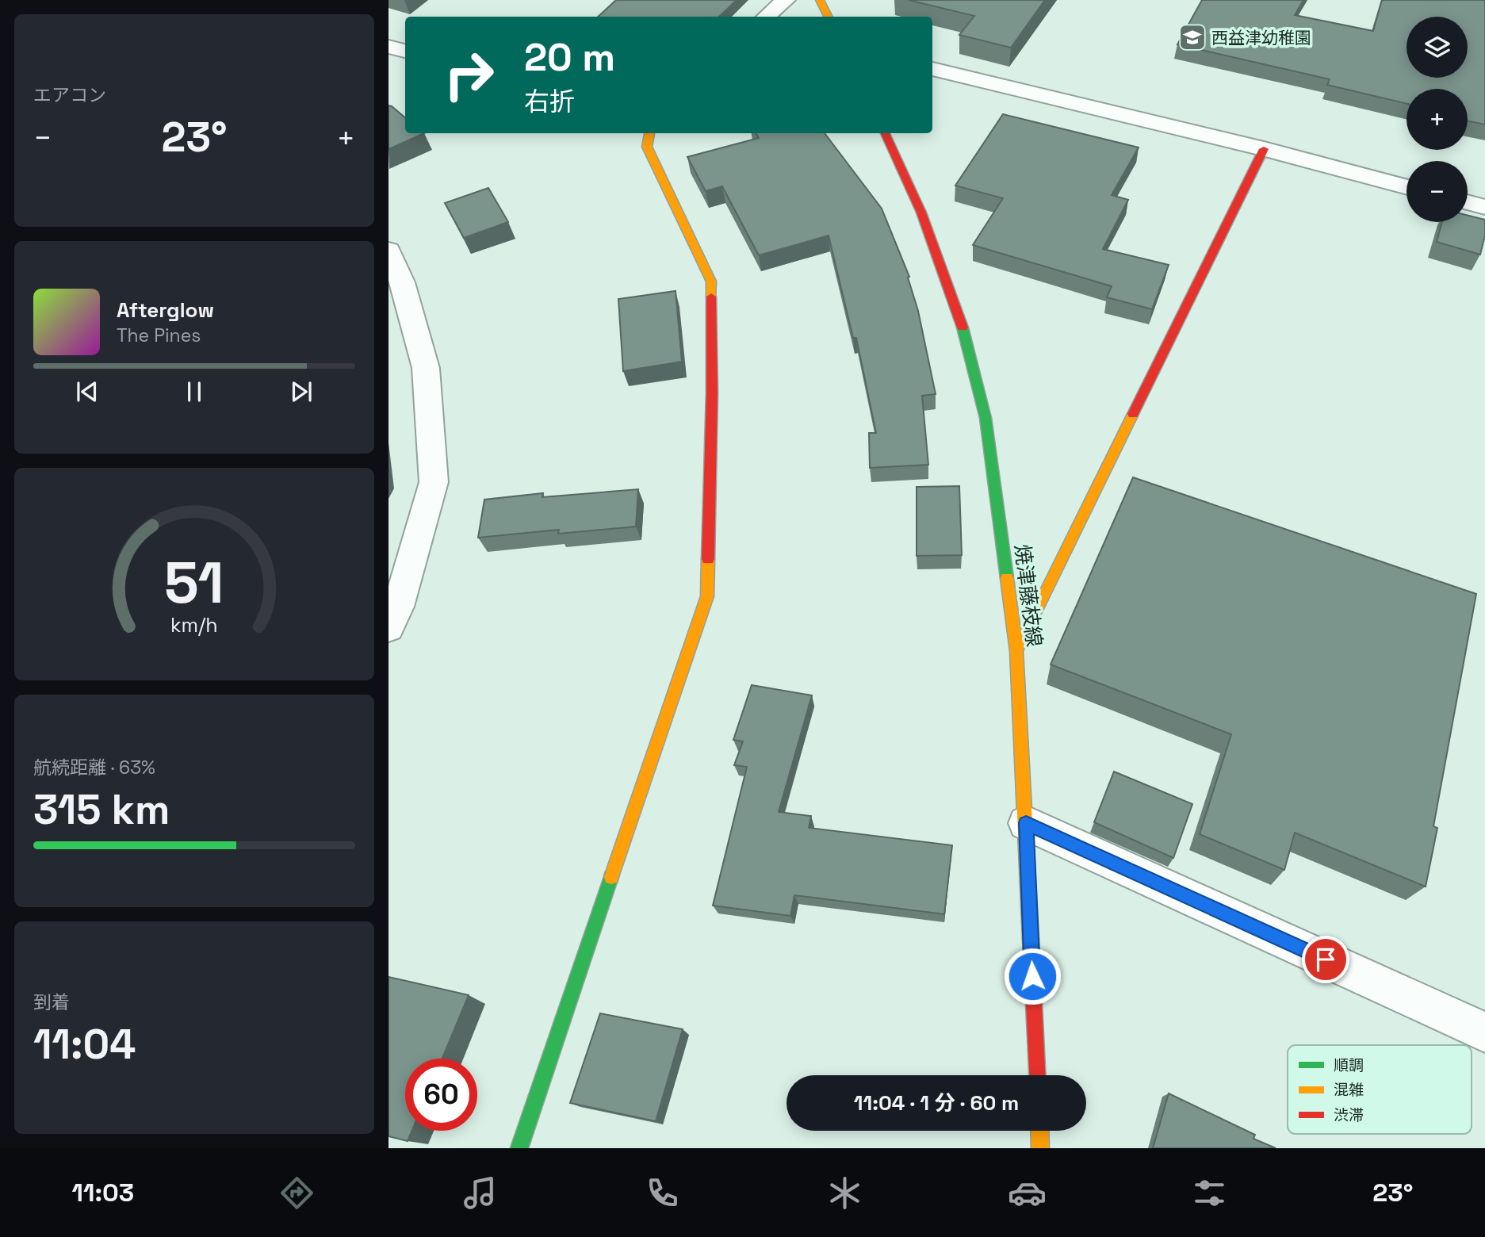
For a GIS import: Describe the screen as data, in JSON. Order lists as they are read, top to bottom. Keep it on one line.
{"streets":{"street":["焼津藤枝線"]},"places":{"school or university":["西益津幼稚園"]},"legend":["順調","混雑","渋滞"],"page":{"tile":["エアコン",["航続距離 · 63%","315 km"],["到着","11:04"]],"map_buttons":["+","−"],"turn":["20 m","右折"],"heat":["−","23°","+"],"song":["Afterglow","The Pines"],"limit":"60","trip":"11:04 · 1 分 · 60 m","tabs":["11:03","23°"],"gauge":["51","km/h"]}}
